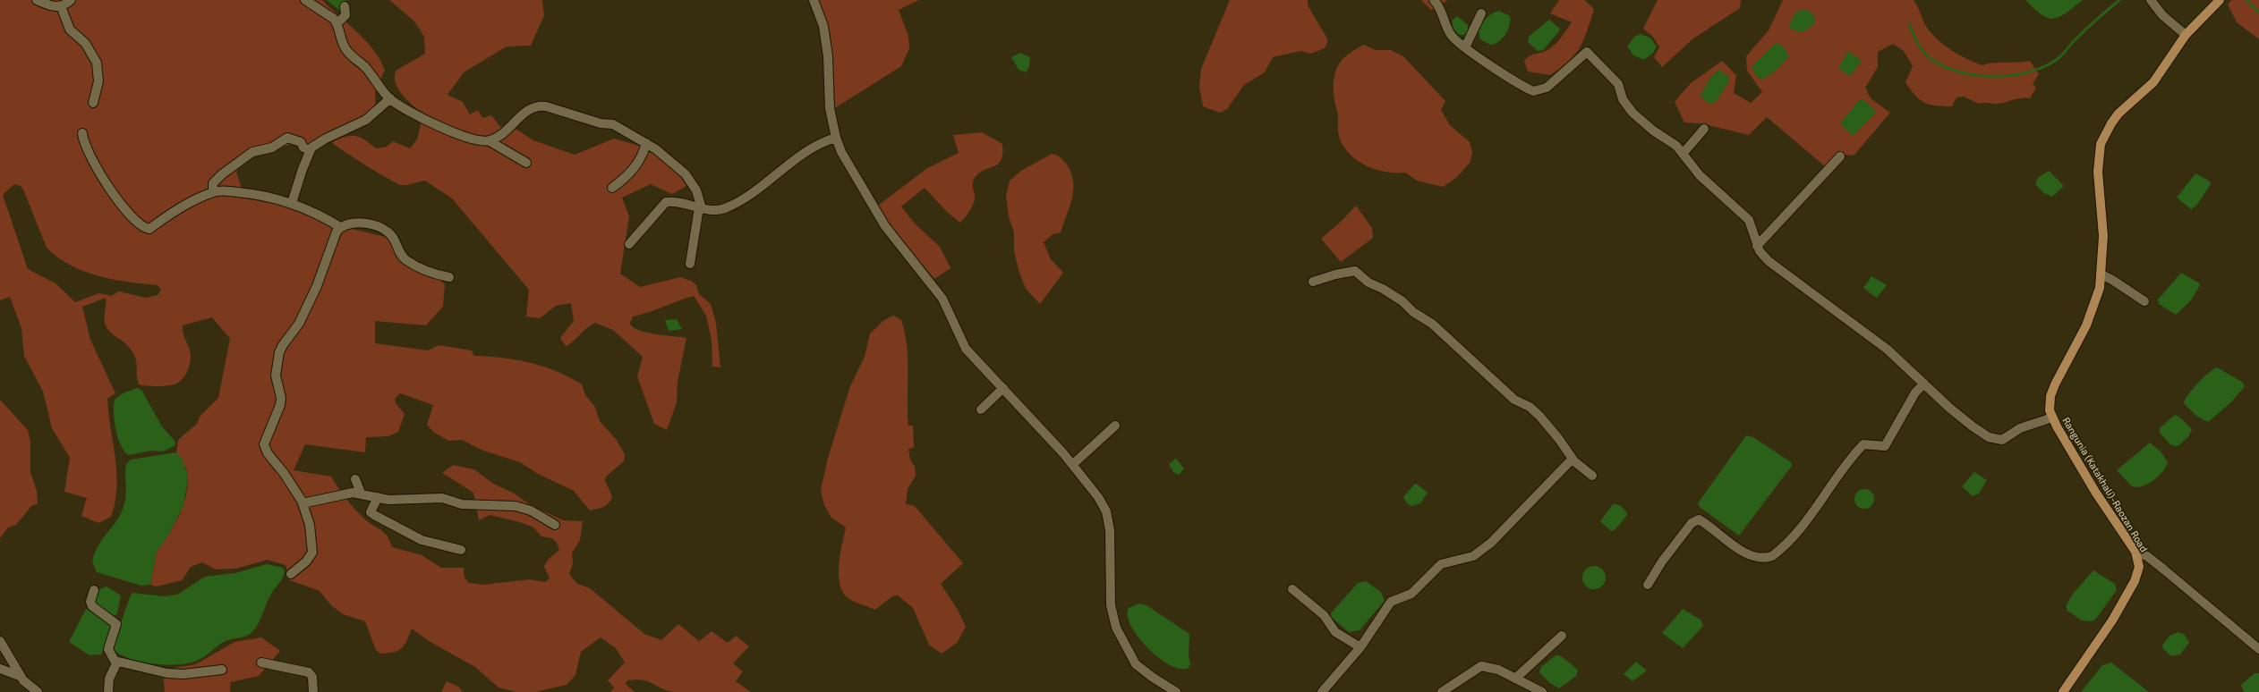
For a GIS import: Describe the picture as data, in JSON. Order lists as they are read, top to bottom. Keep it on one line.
{"streets":{"main road":["Rangunia (Katakhali)-Raozan Road"]}}
